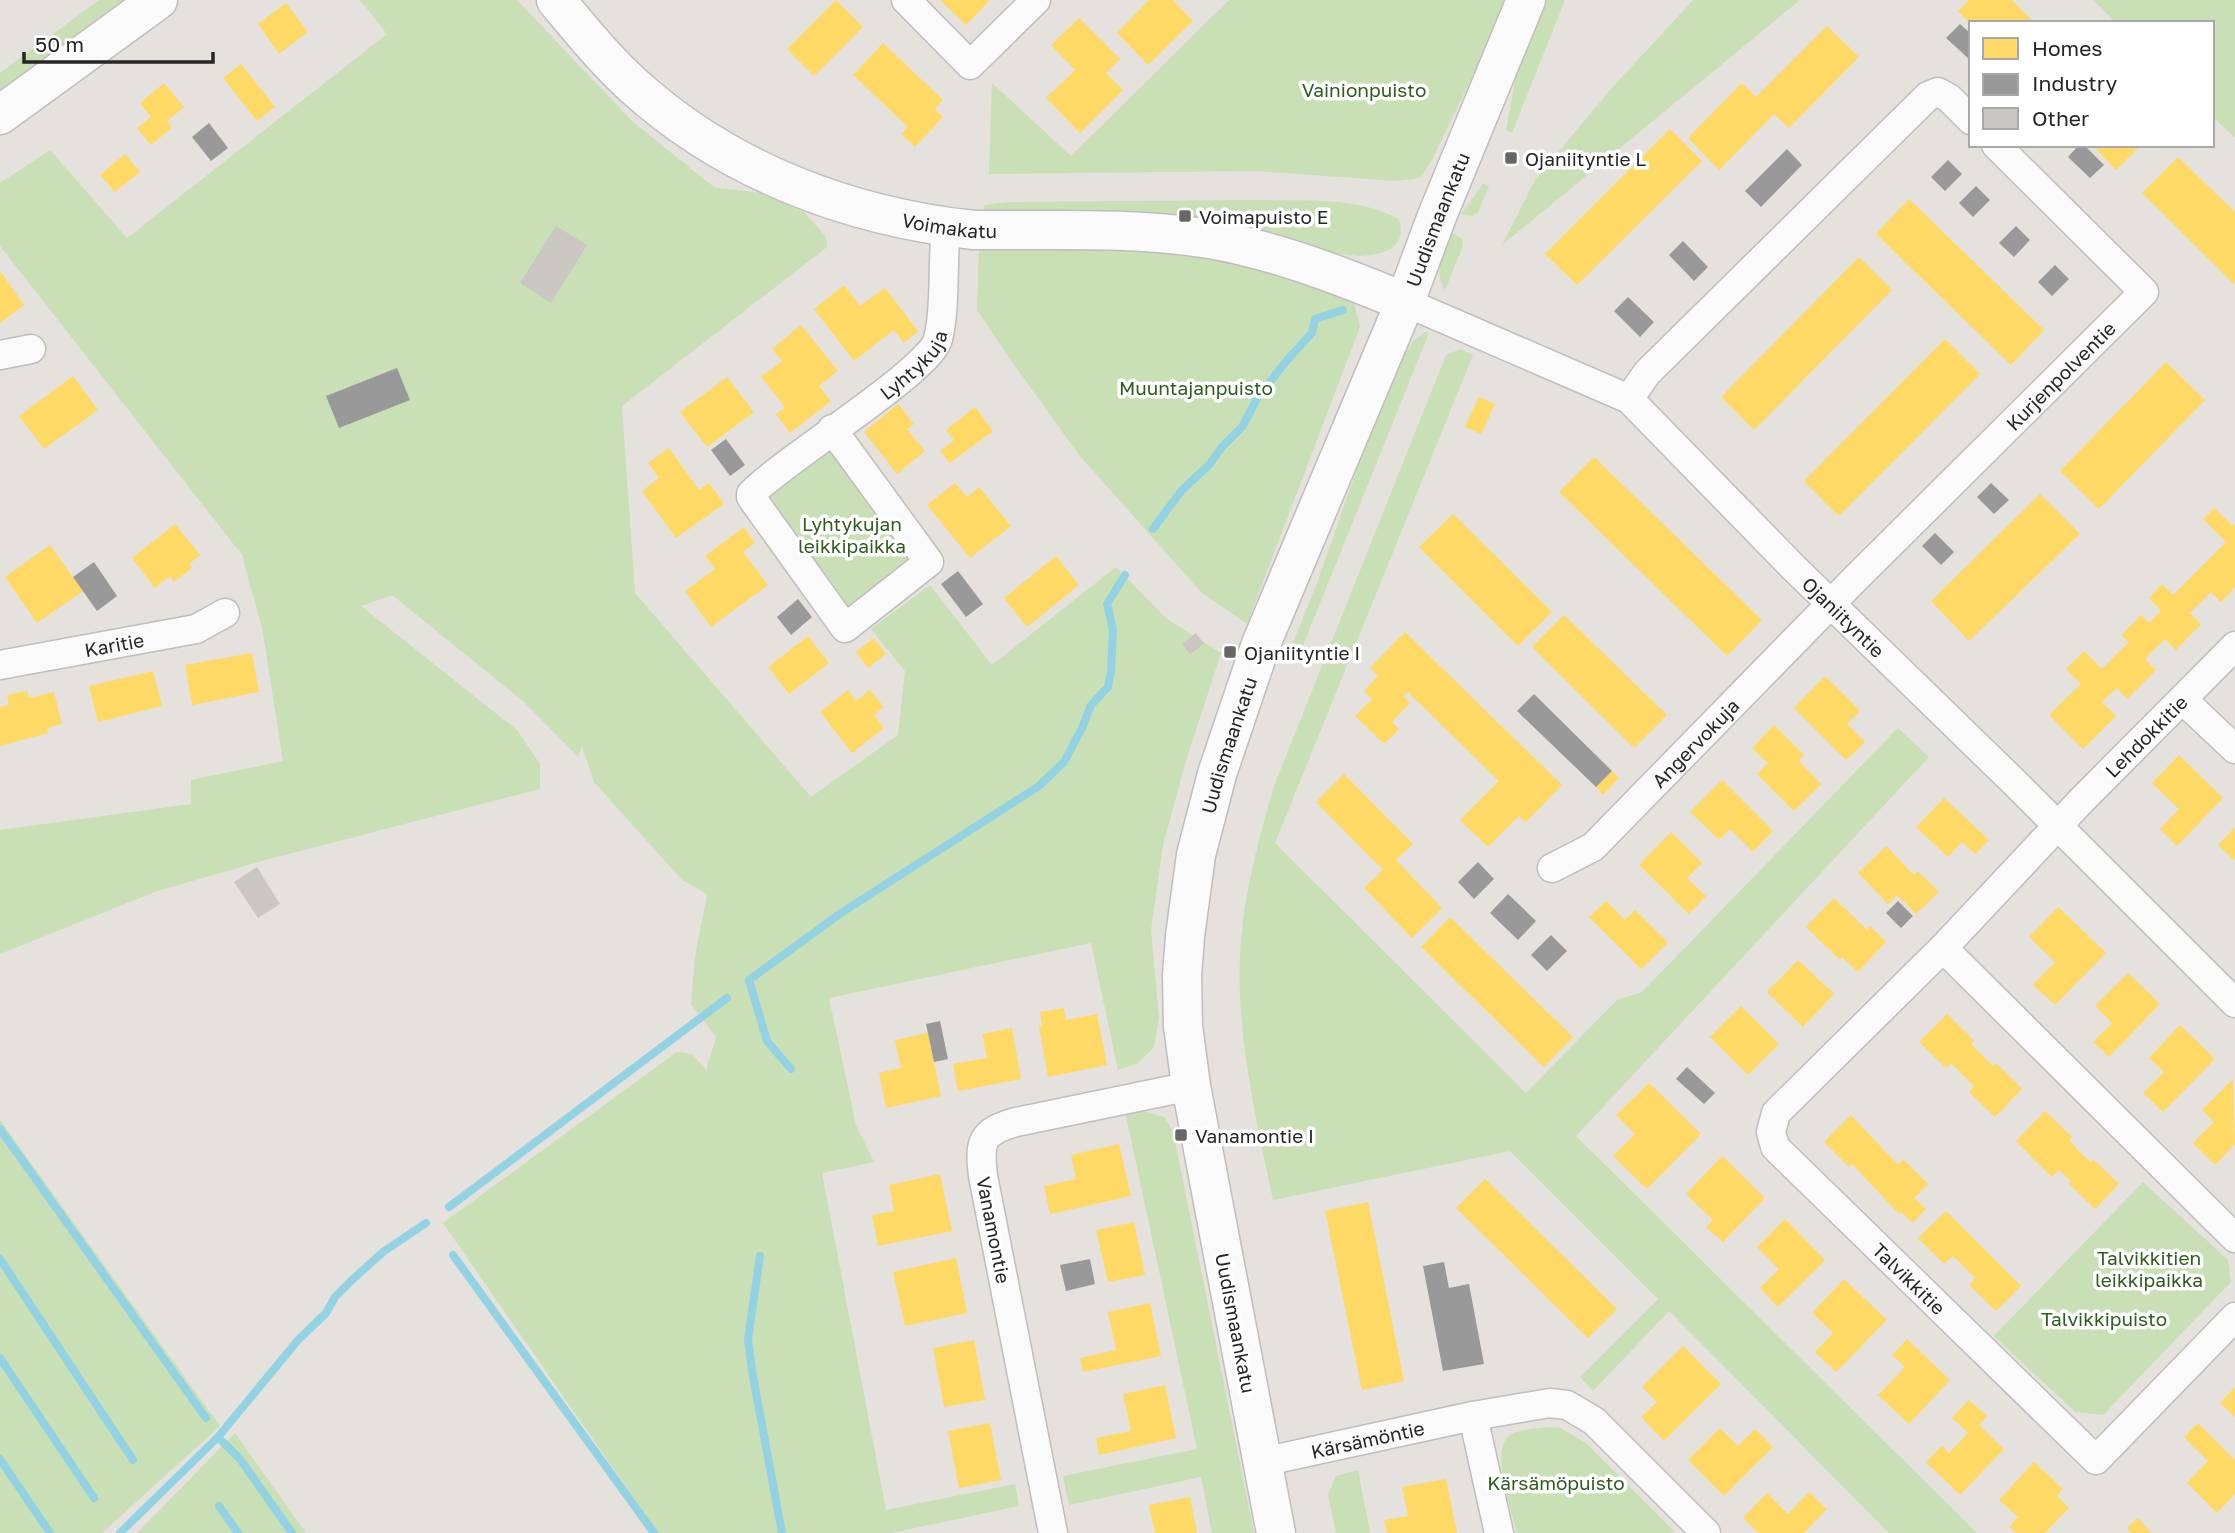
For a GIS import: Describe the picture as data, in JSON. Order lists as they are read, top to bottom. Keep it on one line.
{"streets":{"street":["Uudismaankatu","Voimakatu","Lyhtykuja","Kurjenpolventie","Ojaniityntie","Karitie","Lehdokkitie","Angervokuja","Vanamontie","Talvikkitie","Kärsämöntie"]},"crossings":[["Uudismaankatu","Voimakatu"],["Uudismaankatu","Ojaniityntie"],["Uudismaankatu","Vanamontie"],["Uudismaankatu","Kärsämöntie"],["Voimakatu","Lyhtykuja"],["Voimakatu","Ojaniityntie"],["Kurjenpolventie","Ojaniityntie"],["Kurjenpolventie","Angervokuja"],["Ojaniityntie","Lehdokkitie"],["Ojaniityntie","Angervokuja"],["Ojaniityntie","Talvikkitie"],["Lehdokkitie","Talvikkitie"]],"parks":["Vainionpuisto","Muuntajanpuisto","Lyhtykujan leikkipaikka","Talvikkitien leikkipaikka","Talvikkipuisto","Kärsämöpuisto"],"places":{"transit":["Ojaniityntie L","Voimapuisto E","Ojaniityntie I","Vanamontie I"]},"legend":["Homes","Industry","Other"],"scale_bar":"50 m"}
